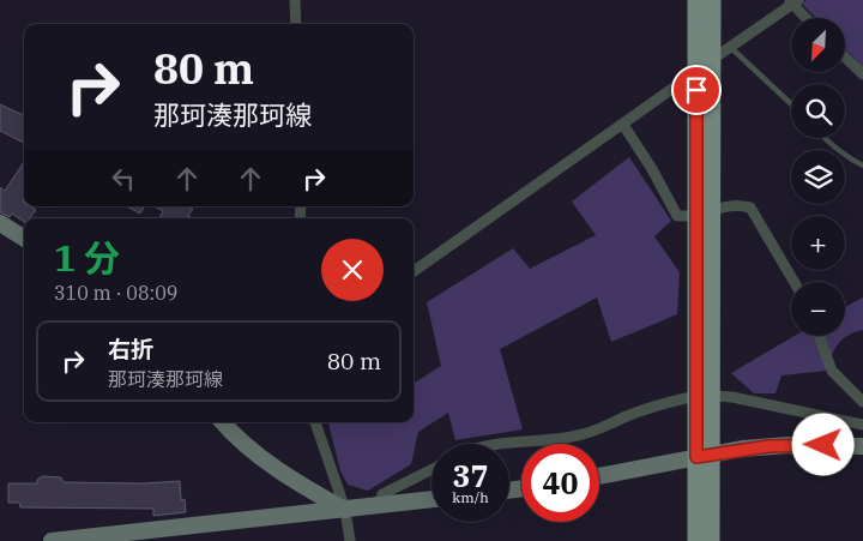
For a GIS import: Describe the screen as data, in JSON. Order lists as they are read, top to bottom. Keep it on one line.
{"north":"bottom left","page":{"map_buttons":["+","−"],"turn":["80 m","那珂湊那珂線"],"heading":["1 分","310 m · 08:09"],"list":[{"name":"右折","note":"那珂湊那珂線","value":"80 m"}],"speed":"37 km/h","limit":"40"}}
